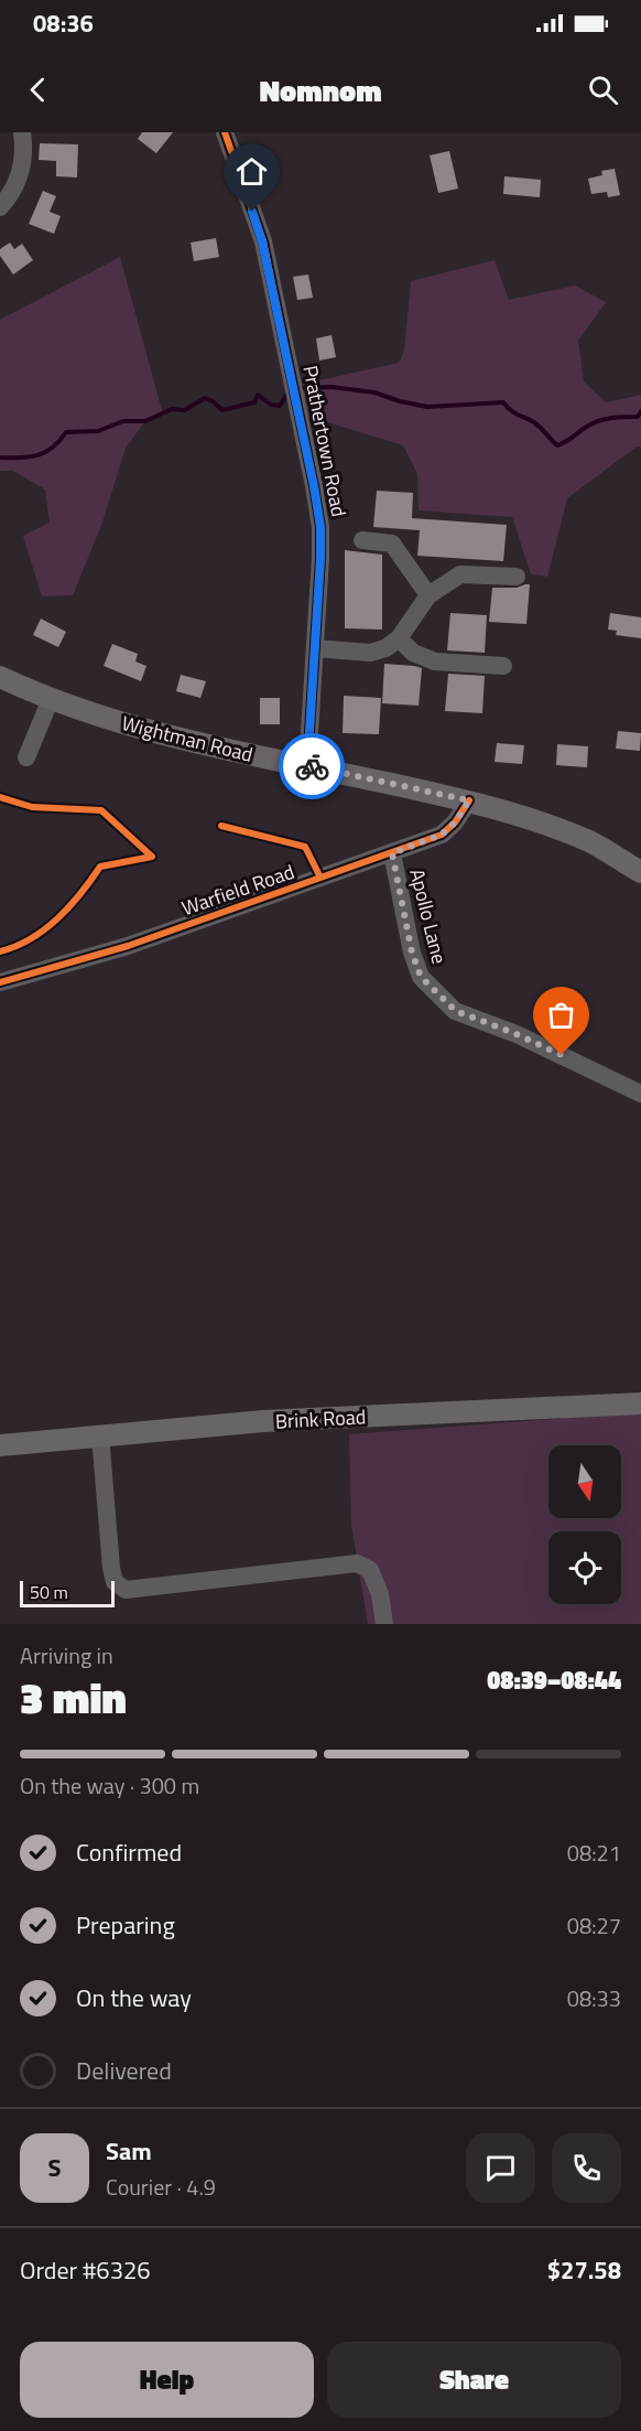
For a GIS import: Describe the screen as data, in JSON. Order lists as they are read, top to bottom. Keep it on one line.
{"streets":{"main road":["Wightman Road","Brink Road"],"street":["Prathertown Road","Warfield Road","Apollo Lane"]},"crossings":[["Prathertown Road","Wightman Road"],["Wightman Road","Warfield Road"],["Warfield Road","Apollo Lane"]],"scale_bar":"50 m","north":"bottom","page":{"status":"08:36","header":"Nomnom","scale":"50 m","heading":["3 min","Arriving in","08:39–08:44"],"panel":["Sam","Courier · 4.9","Order #6326","$27.58"],"bar":"On the way · 300 m","list":[["Confirmed","08:21"],["Preparing","08:27"],["On the way","08:33"],"Delivered"],"round":"S","buttons":["Help","Share"]}}
